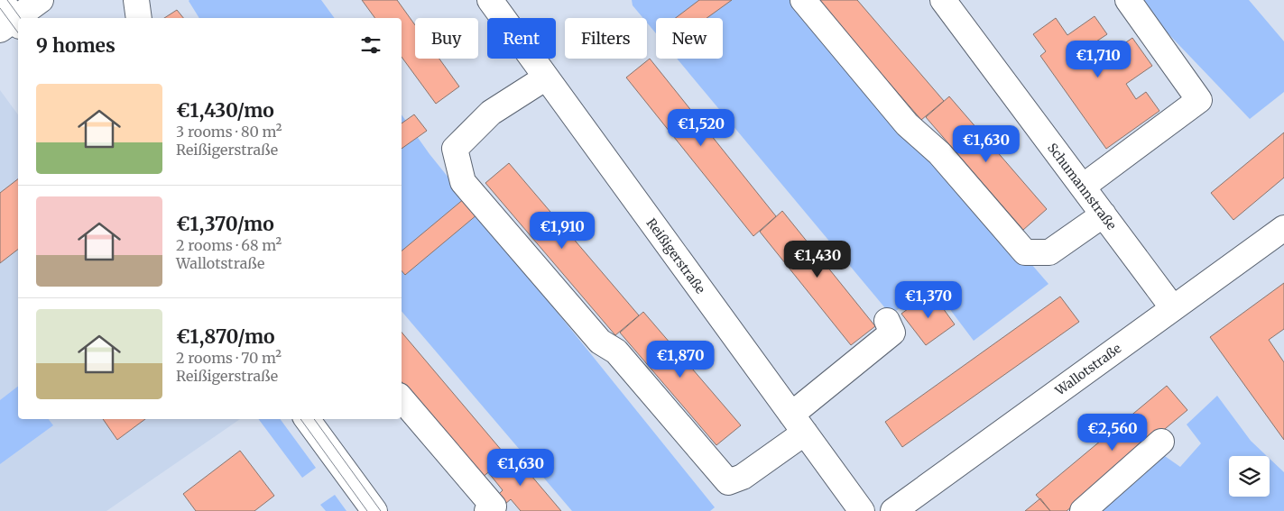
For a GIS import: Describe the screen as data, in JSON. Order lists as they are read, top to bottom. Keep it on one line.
{"streets":{"street":["Schumannstraße","Reißigerstraße","Wallotstraße"]},"crossings":[["Schumannstraße","Wallotstraße"]],"page":{"chip":["Buy","Rent","Filters","New"],"heading":"9 homes","price":["€1,710","€1,520","€1,630","€1,910","€1,430","€1,370","€1,870","€2,560","€1,630"],"list":[{"name":"€1,430/mo","note":"3 rooms · 80 m² · Reißigerstraße"},{"name":"€1,370/mo","note":"2 rooms · 68 m² · Wallotstraße"},{"name":"€1,870/mo","note":"2 rooms · 70 m² · Reißigerstraße"}]}}
